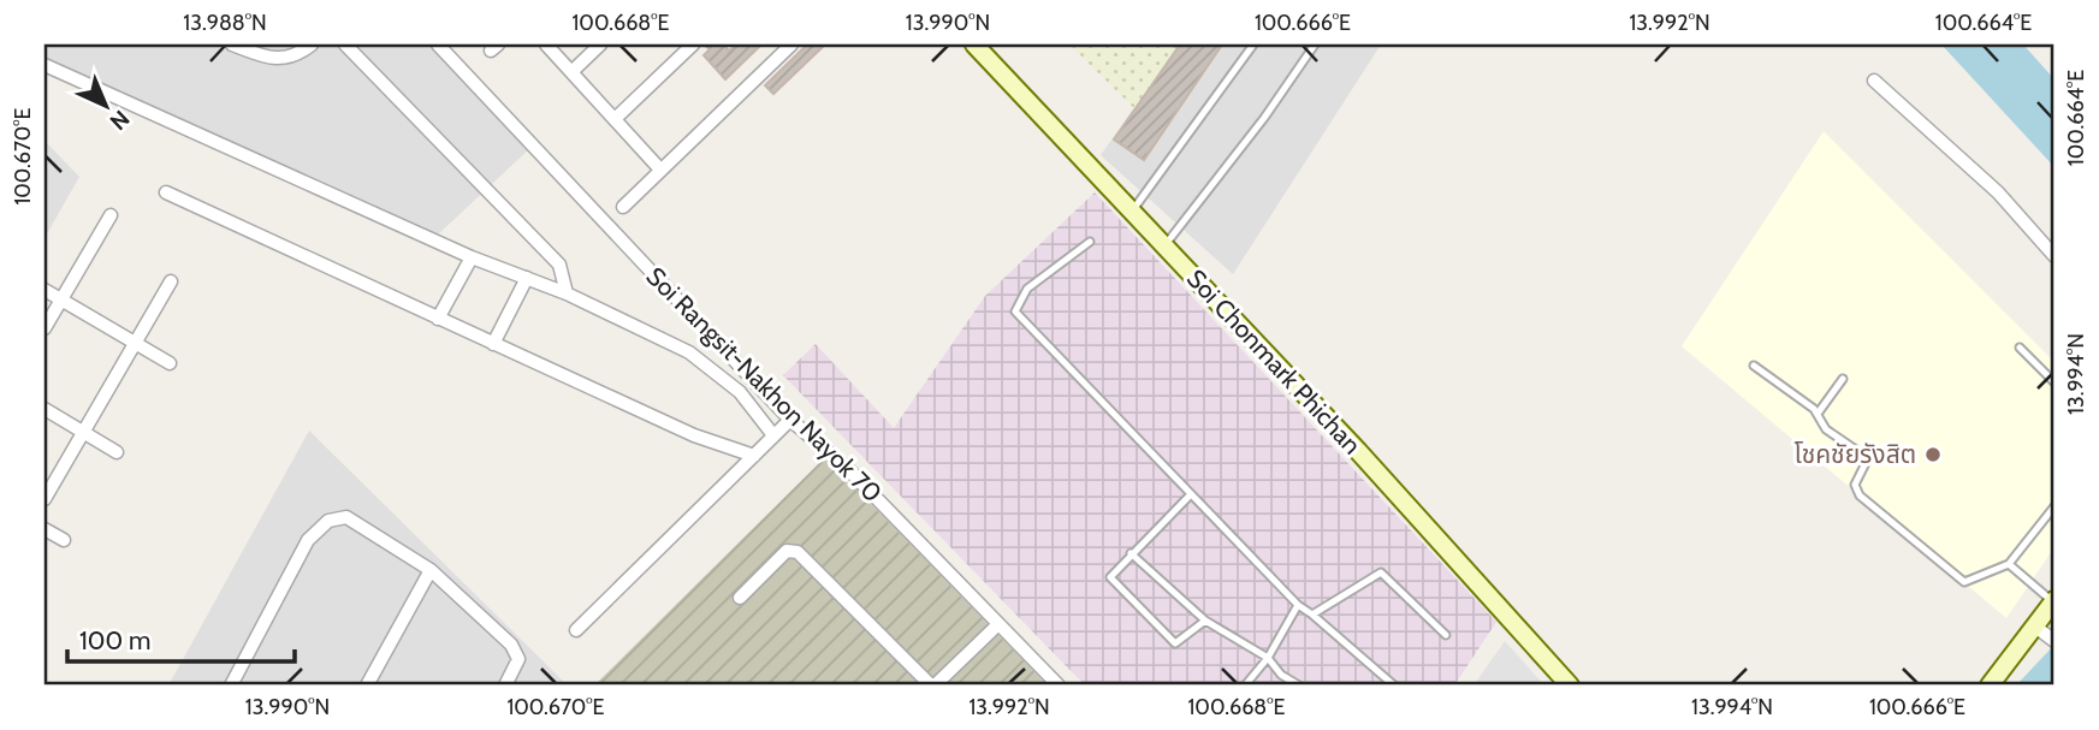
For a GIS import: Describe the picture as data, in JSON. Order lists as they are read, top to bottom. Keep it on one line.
{"streets":{"street":["Soi Chonmark Phichan","Soi Rangsit-Nakhon Nayok 70"]},"places":["โชคชัยรังสิต"],"scale_bar":"100 m","north":"bottom right","coordinates":["13.988°N","100.668°E","13.990°N","100.666°E","13.992°N","100.664°E","100.670°E","13.994°N"]}
